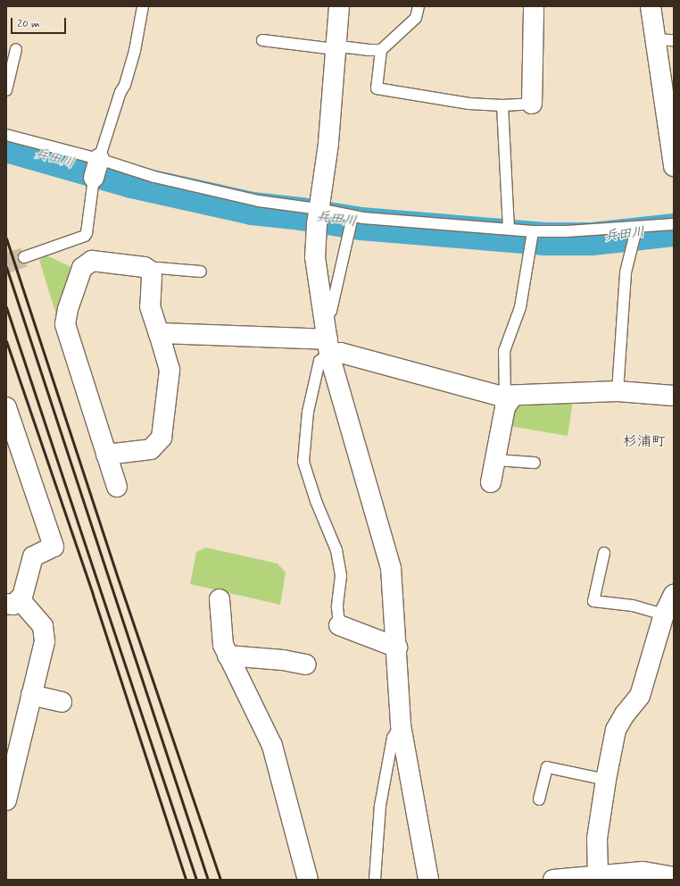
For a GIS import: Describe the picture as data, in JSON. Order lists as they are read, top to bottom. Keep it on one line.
{"districts":["杉浦町"],"water":["兵田川"],"scale_bar":"20 m"}
